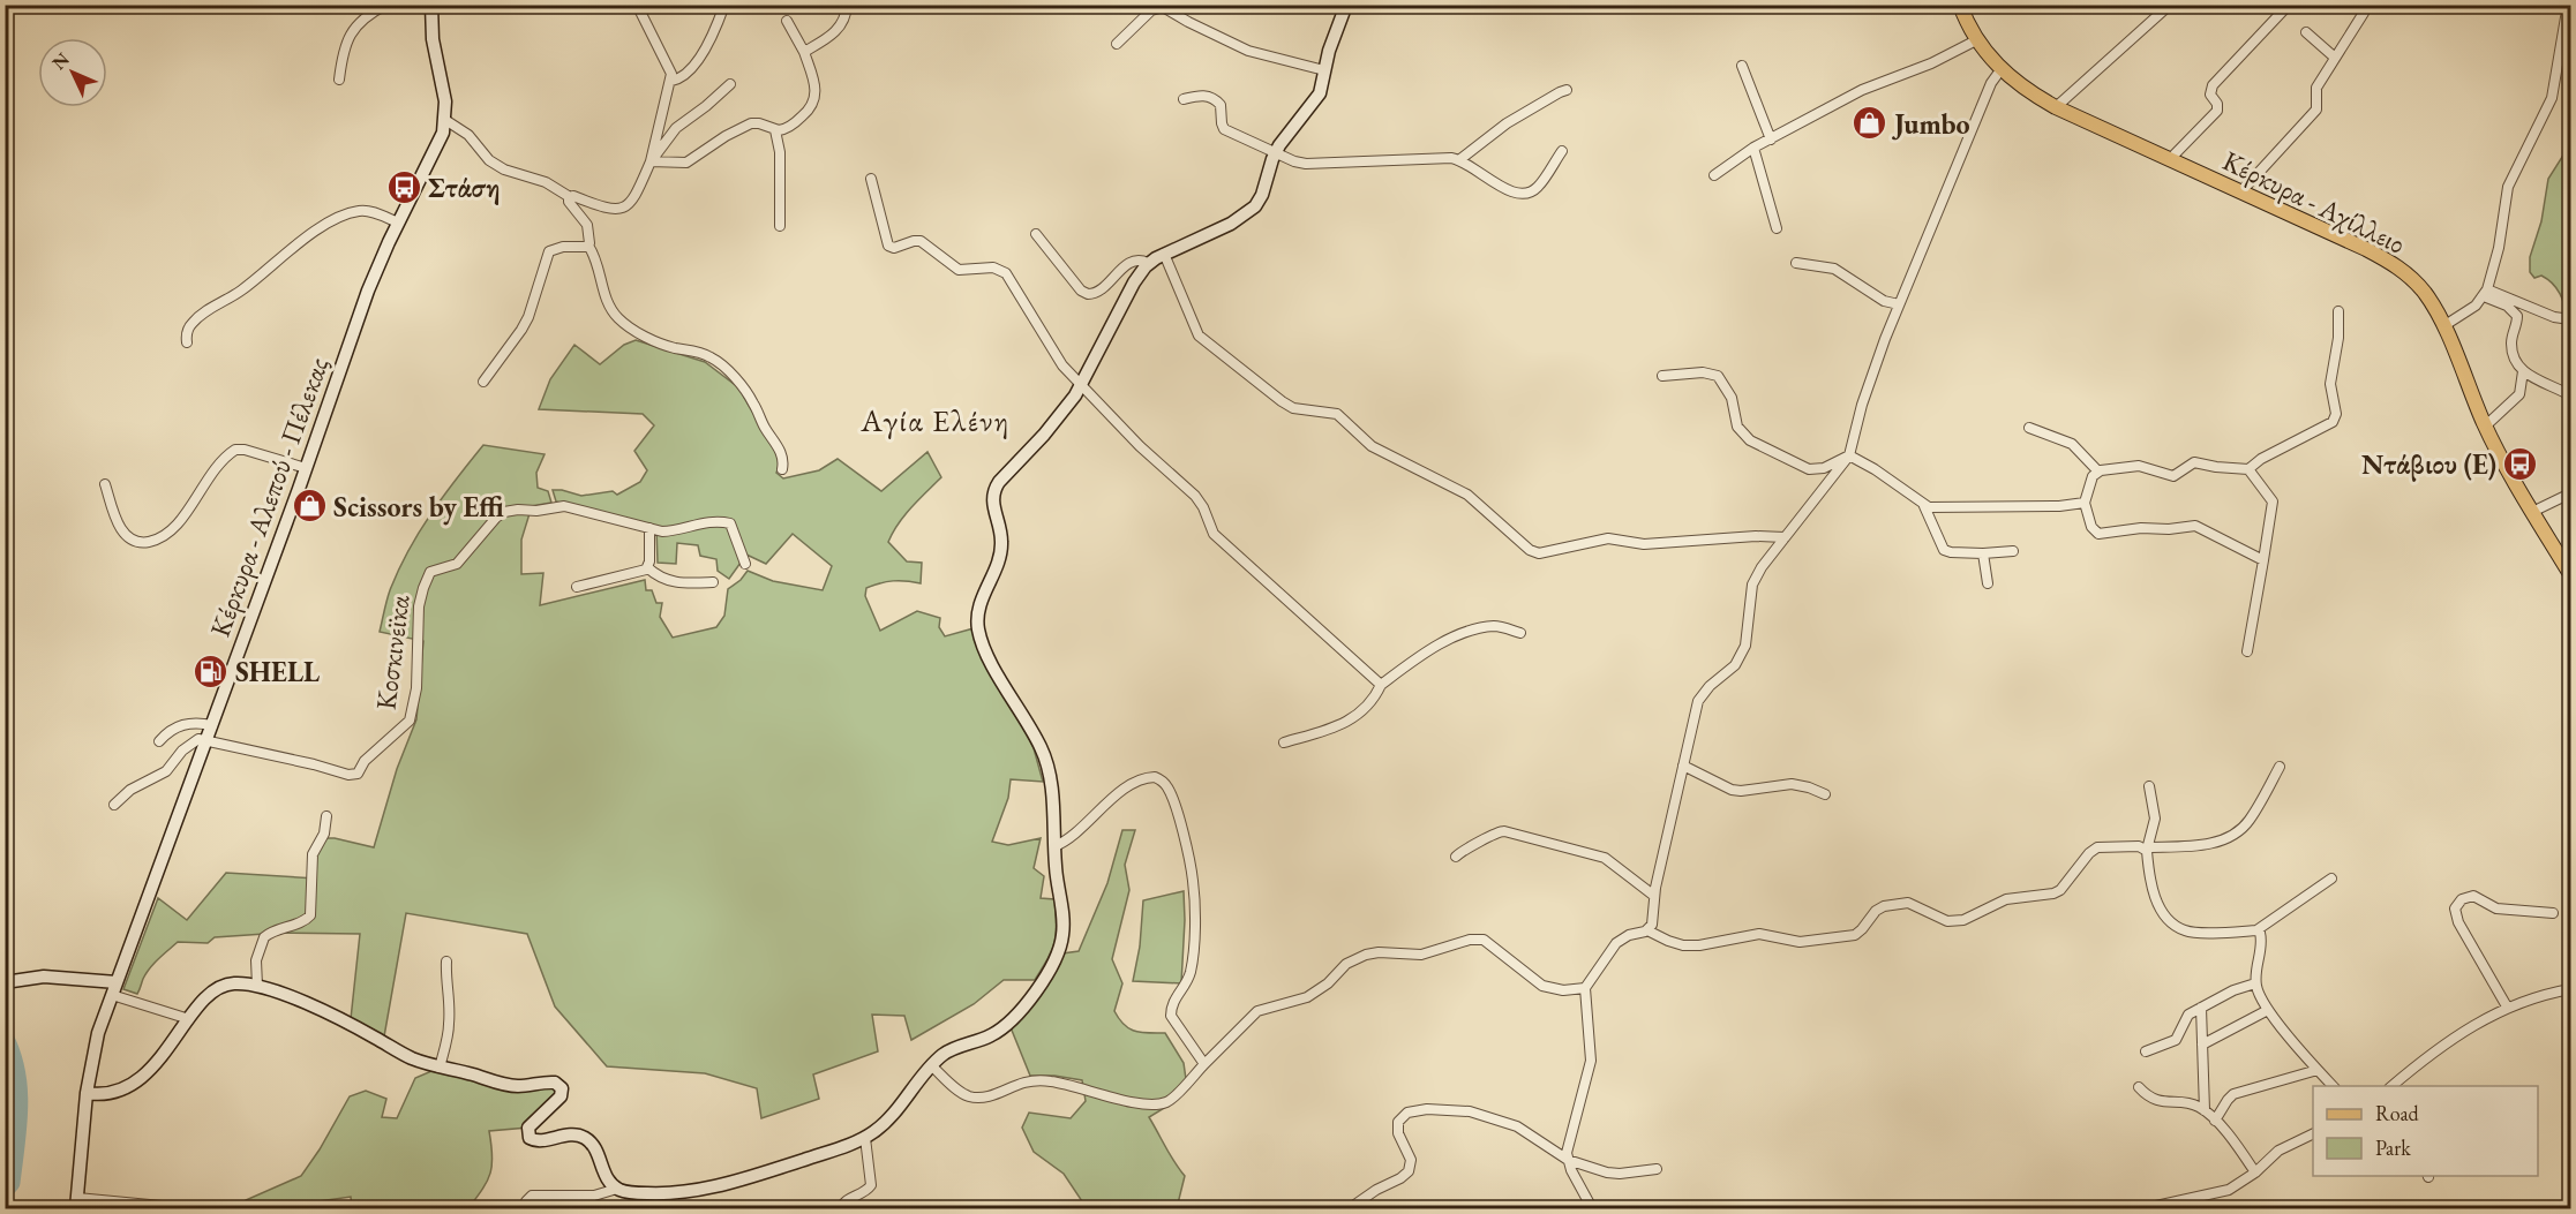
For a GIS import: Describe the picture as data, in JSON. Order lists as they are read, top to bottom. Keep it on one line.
{"streets":{"main road":["Κέρκυρα - Αχίλλειο"],"street":["Κέρκυρα - Αλεπού - Πέλεκας","Κοσκινεϊκα"]},"crossings":[["Κέρκυρα - Αλεπού - Πέλεκας","Κοσκινεϊκα"]],"districts":["Αγία Ελένη"],"places":{"shop":["Jumbo","Scissors by Effi"],"bus stop":["Στάση","Ντάβιου (E)"],"fuel station":["SHELL"]},"legend":["Road","Park"],"north":"top left"}
